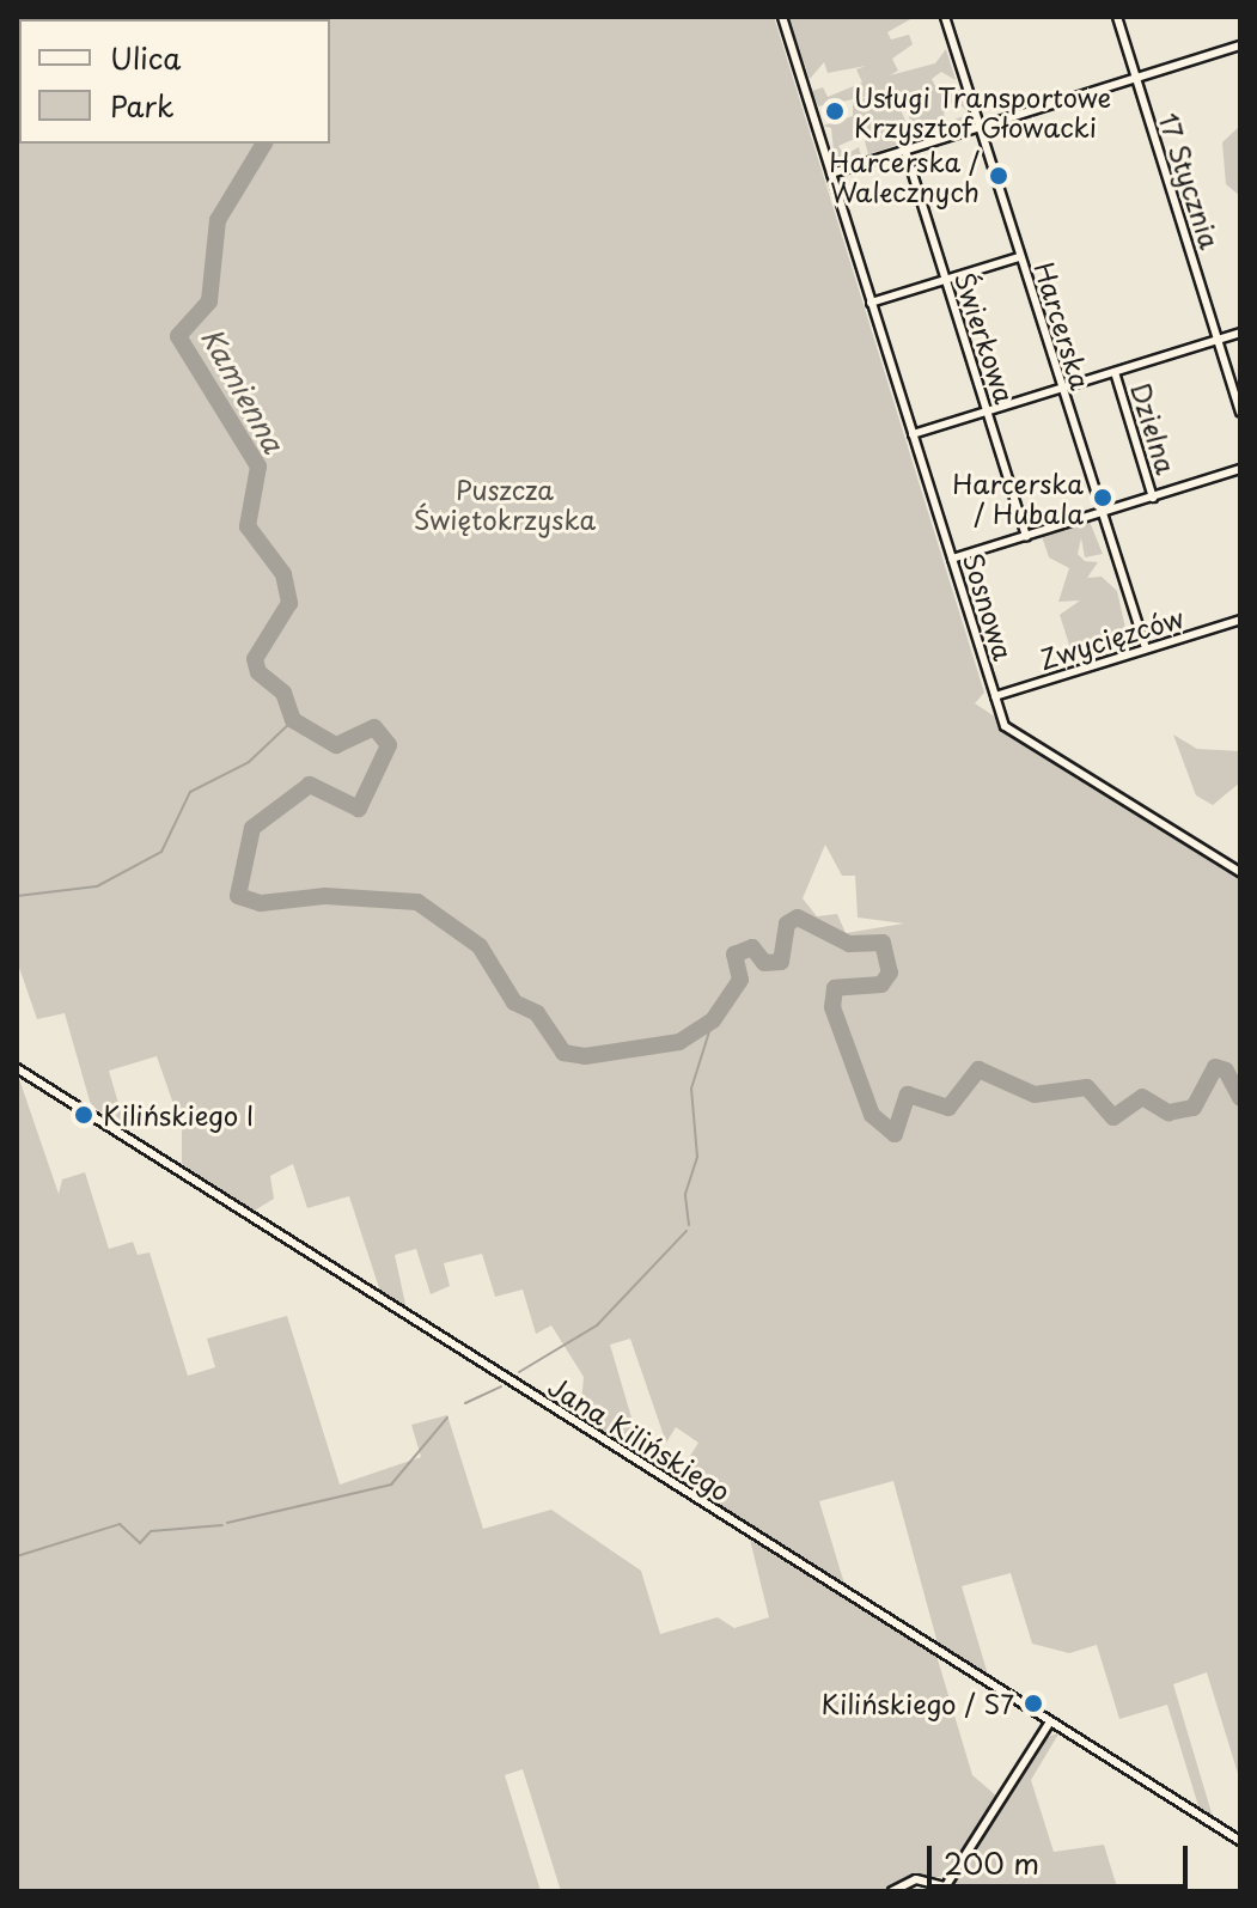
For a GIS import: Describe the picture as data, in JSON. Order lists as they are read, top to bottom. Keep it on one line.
{"streets":{"street":["17 Stycznia","Harcerska","Świerkowa","Dzielna","Sosnowa","Zwycięzców","Jana Kilińskiego"]},"crossings":[["Harcerska","Zwycięzców"],["Sosnowa","Zwycięzców"]],"water":["Kamienna"],"parks":["Puszcza Świętokrzyska"],"places":["Usługi Transportowe Krzysztof Głowacki","Harcerska / Walecznych","Harcerska / Hubala","Kilińskiego I","Kilińskiego / S7"],"legend":["Ulica","Park"],"scale_bar":"200 m"}
